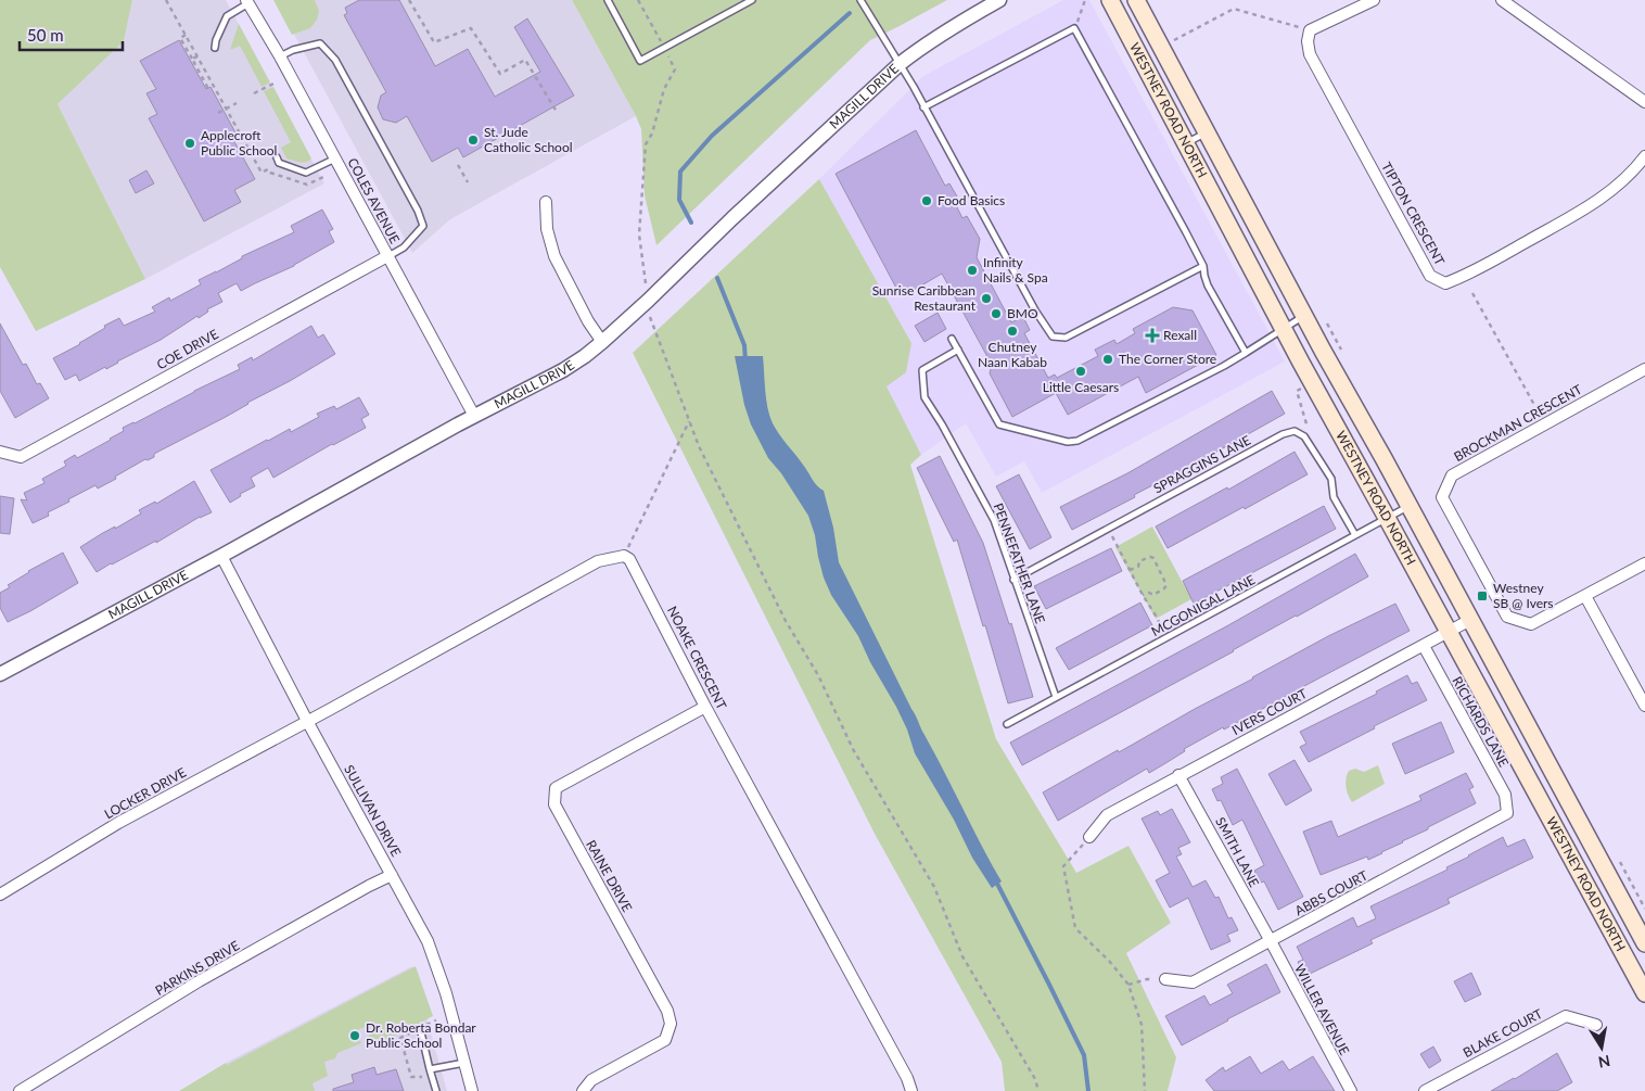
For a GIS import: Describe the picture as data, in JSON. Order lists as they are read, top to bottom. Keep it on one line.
{"streets":{"main road":["WESTNEY ROAD NORTH"],"street":["MAGILL DRIVE","COLES AVENUE","TIPTON CRESCENT","COE DRIVE","BROCKMAN CRESCENT","NOAKE CRESCENT","IVERS COURT","RICHARDS LANE","LOCKER DRIVE","SULLIVAN DRIVE","SMITH LANE","RAINE DRIVE","ABBS COURT","PARKINS DRIVE","WILLER AVENUE","BLAKE COURT"],"lane":["SPRAGGINS LANE","PENNEFATHER LANE","MCGONIGAL LANE"]},"crossings":[["MAGILL DRIVE","COLES AVENUE"],["MAGILL DRIVE","SULLIVAN DRIVE"],["WESTNEY ROAD NORTH","MCGONIGAL LANE"],["WESTNEY ROAD NORTH","IVERS COURT"],["COLES AVENUE","COE DRIVE"],["SPRAGGINS LANE","PENNEFATHER LANE"],["PENNEFATHER LANE","MCGONIGAL LANE"],["NOAKE CRESCENT","RAINE DRIVE"],["IVERS COURT","RICHARDS LANE"],["IVERS COURT","SMITH LANE"],["RICHARDS LANE","ABBS COURT"],["LOCKER DRIVE","SULLIVAN DRIVE"],["SULLIVAN DRIVE","PARKINS DRIVE"],["SMITH LANE","ABBS COURT"],["SMITH LANE","WILLER AVENUE"],["ABBS COURT","WILLER AVENUE"]],"places":{"other":["St. Jude Catholic School","Applecroft Public School","Food Basics","Infinity Nails & Spa","Sunrise Caribbean Restaurant","BMO","Chutney Naan Kabab","The Corner Store","Little Caesars","Dr. Roberta Bondar Public School"],"health":["Rexall"],"transit":["Westney SB @ Ivers"]},"scale_bar":"50 m","north":"bottom"}
